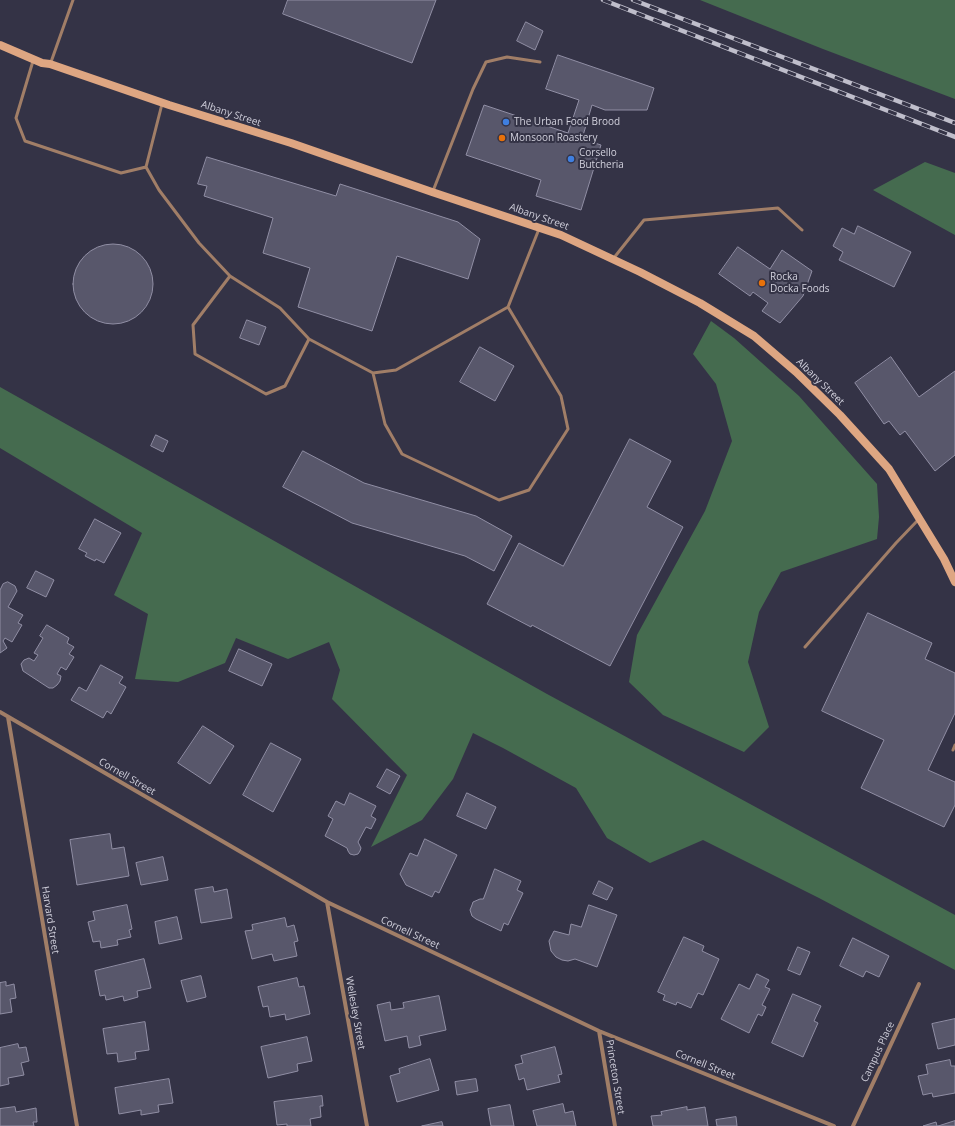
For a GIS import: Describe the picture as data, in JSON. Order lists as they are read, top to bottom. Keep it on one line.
{"streets":{"main road":["Albany Street"],"street":["Cornell Street","Harvard Street","Wellesley Street","Campus Place","Princeton Street"]},"crossings":[["Cornell Street","Harvard Street"],["Cornell Street","Wellesley Street"],["Cornell Street","Princeton Street"]],"places":["The Urban Food Brood","Monsoon Roastery","Corsello Butcheria","Rocka Docka Foods"]}
